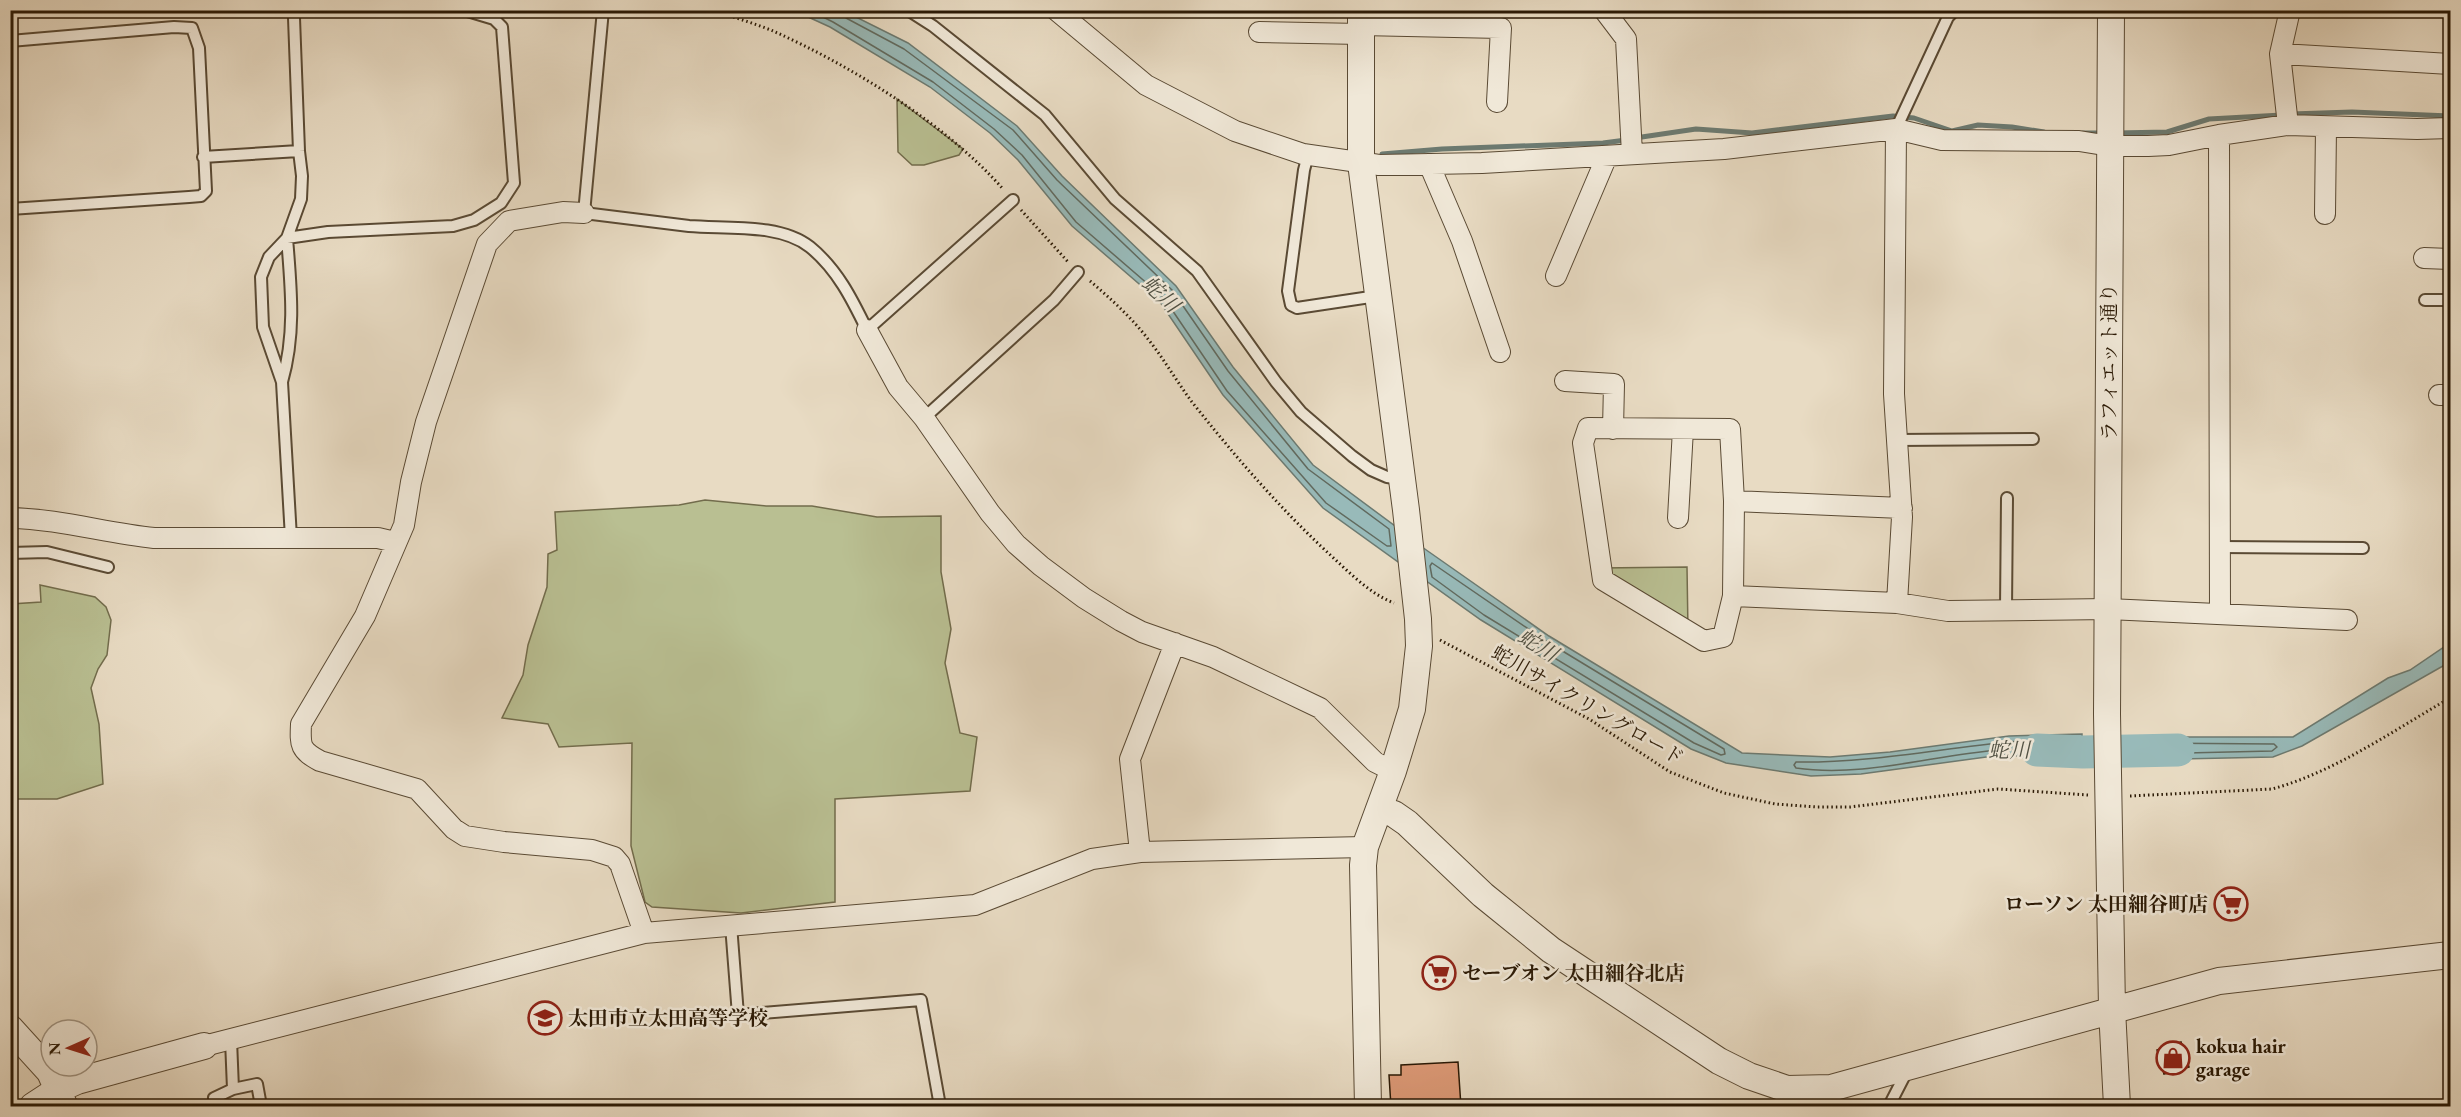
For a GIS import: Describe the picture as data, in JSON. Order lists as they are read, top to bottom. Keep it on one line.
{"streets":{"street":["ラフィエット通り"],"path":["蛇川サイクリングロード"]},"crossings":[["ラフィエット通り","蛇川サイクリングロード"]],"water":["蛇川"],"places":{"supermarket":["ローソン 太田細谷町店","セーブオン 太田細谷北店"],"school or university":["太田市立太田高等学校"],"shop":["kokua hair garage"]},"north":"left"}
